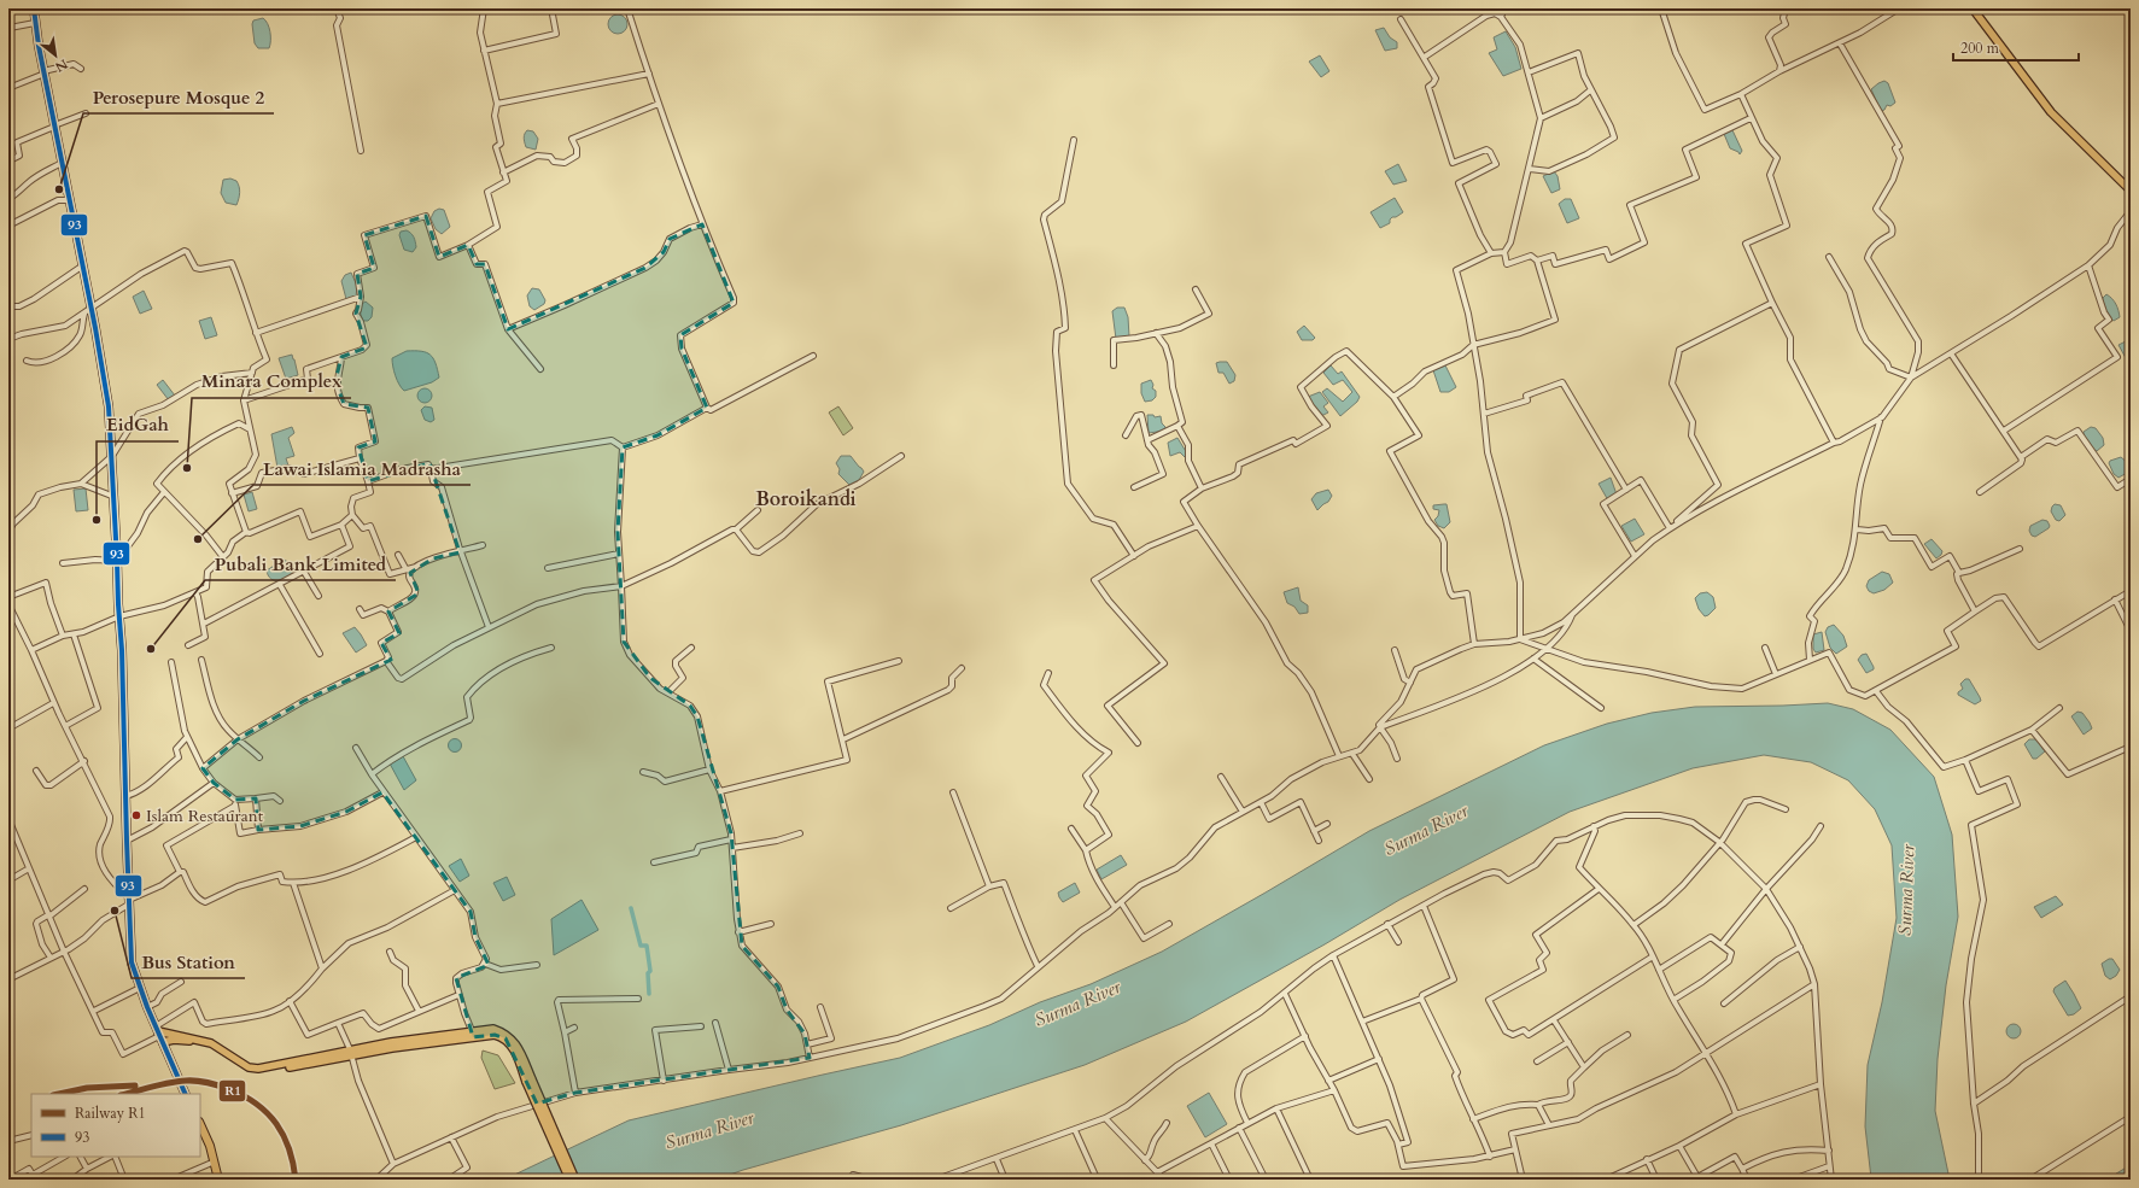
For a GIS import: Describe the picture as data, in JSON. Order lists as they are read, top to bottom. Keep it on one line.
{"districts":["Boroikandi"],"water":["Surma River"],"places":["Perosepure Mosque 2","Minara Complex","EidGah","Lawai Islamia Madrasha","Pubali Bank Limited","Islam Restaurant","Bus Station"],"lines":["transit line 93","rail line R1"],"legend":["Railway R1","93"],"scale_bar":"200 m","north":"bottom right"}
